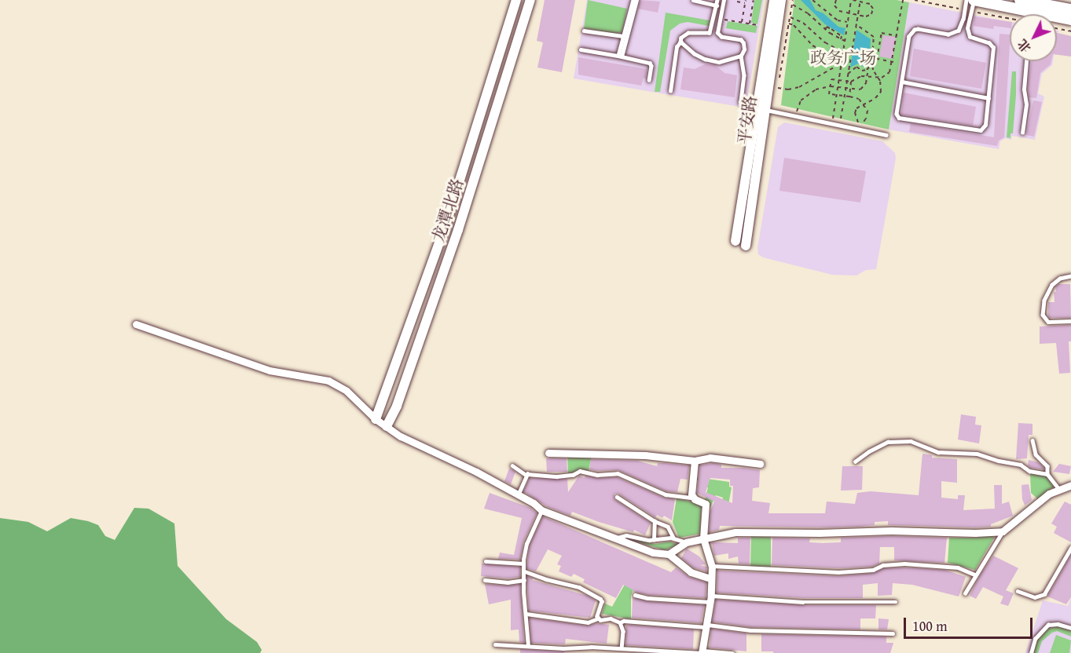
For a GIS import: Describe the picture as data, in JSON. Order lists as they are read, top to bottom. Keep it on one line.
{"streets":{"main road":["平安路","龙潭北路"]},"parks":["政务广场"],"scale_bar":"100 m","north":"bottom left"}
